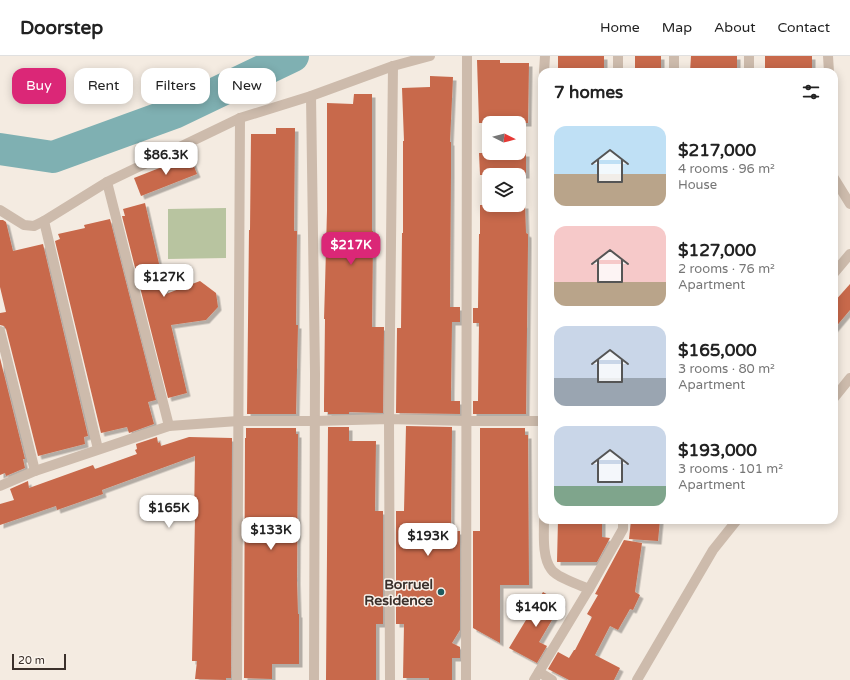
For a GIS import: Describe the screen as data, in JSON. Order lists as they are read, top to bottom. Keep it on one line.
{"places":["Borruel Residence"],"scale_bar":"20 m","north":"right","page":{"header":"Doorstep","nav":["Home","Map","About","Contact"],"chip":["Buy","Rent","Filters","New"],"heading":"7 homes","list":[{"name":"$217,000","note":"4 rooms · 96 m² · House"},{"name":"$127,000","note":"2 rooms · 76 m² · Apartment"},{"name":"$165,000","note":"3 rooms · 80 m² · Apartment"},{"name":"$193,000","note":"3 rooms · 101 m² · Apartment"}],"price":["$86.3K","$217K","$127K","$165K","$133K","$193K","$140K"],"scale":"20 m"}}
